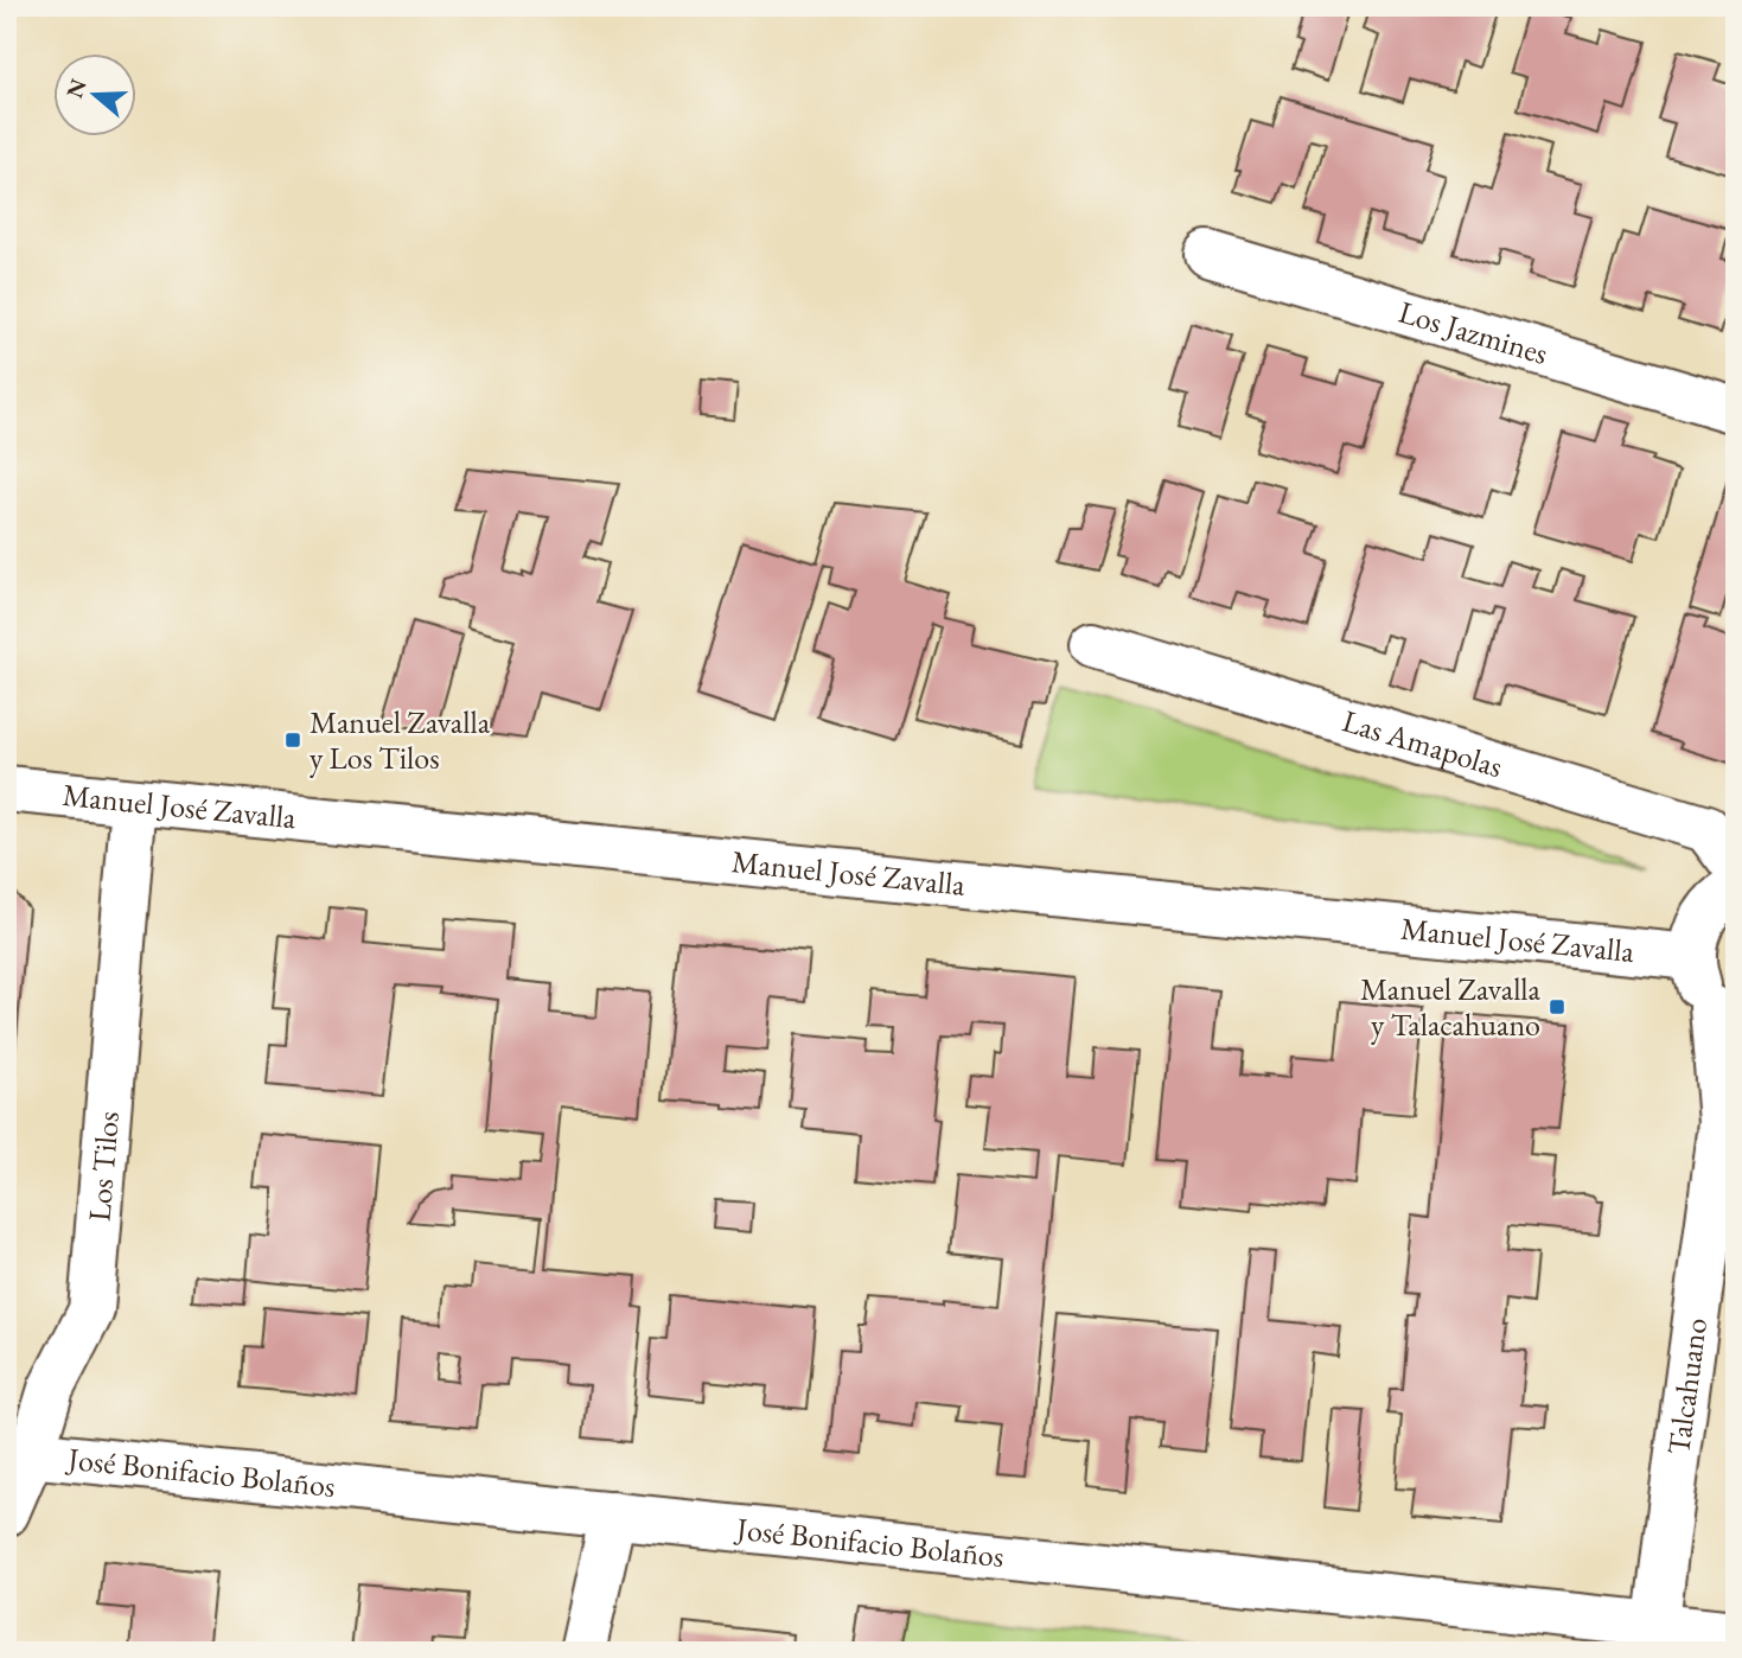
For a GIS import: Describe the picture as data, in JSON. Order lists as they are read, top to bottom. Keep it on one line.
{"streets":{"street":["Los Jazmines","Las Amapolas","Manuel José Zavalla","Los Tilos","Talcahuano","José Bonifacio Bolaños"]},"crossings":[["Manuel José Zavalla","Los Tilos"],["Los Tilos","José Bonifacio Bolaños"],["Talcahuano","José Bonifacio Bolaños"]],"places":{"transit":["Manuel Zavalla y Los Tilos","Manuel Zavalla y Talacahuano"]},"north":"left"}
